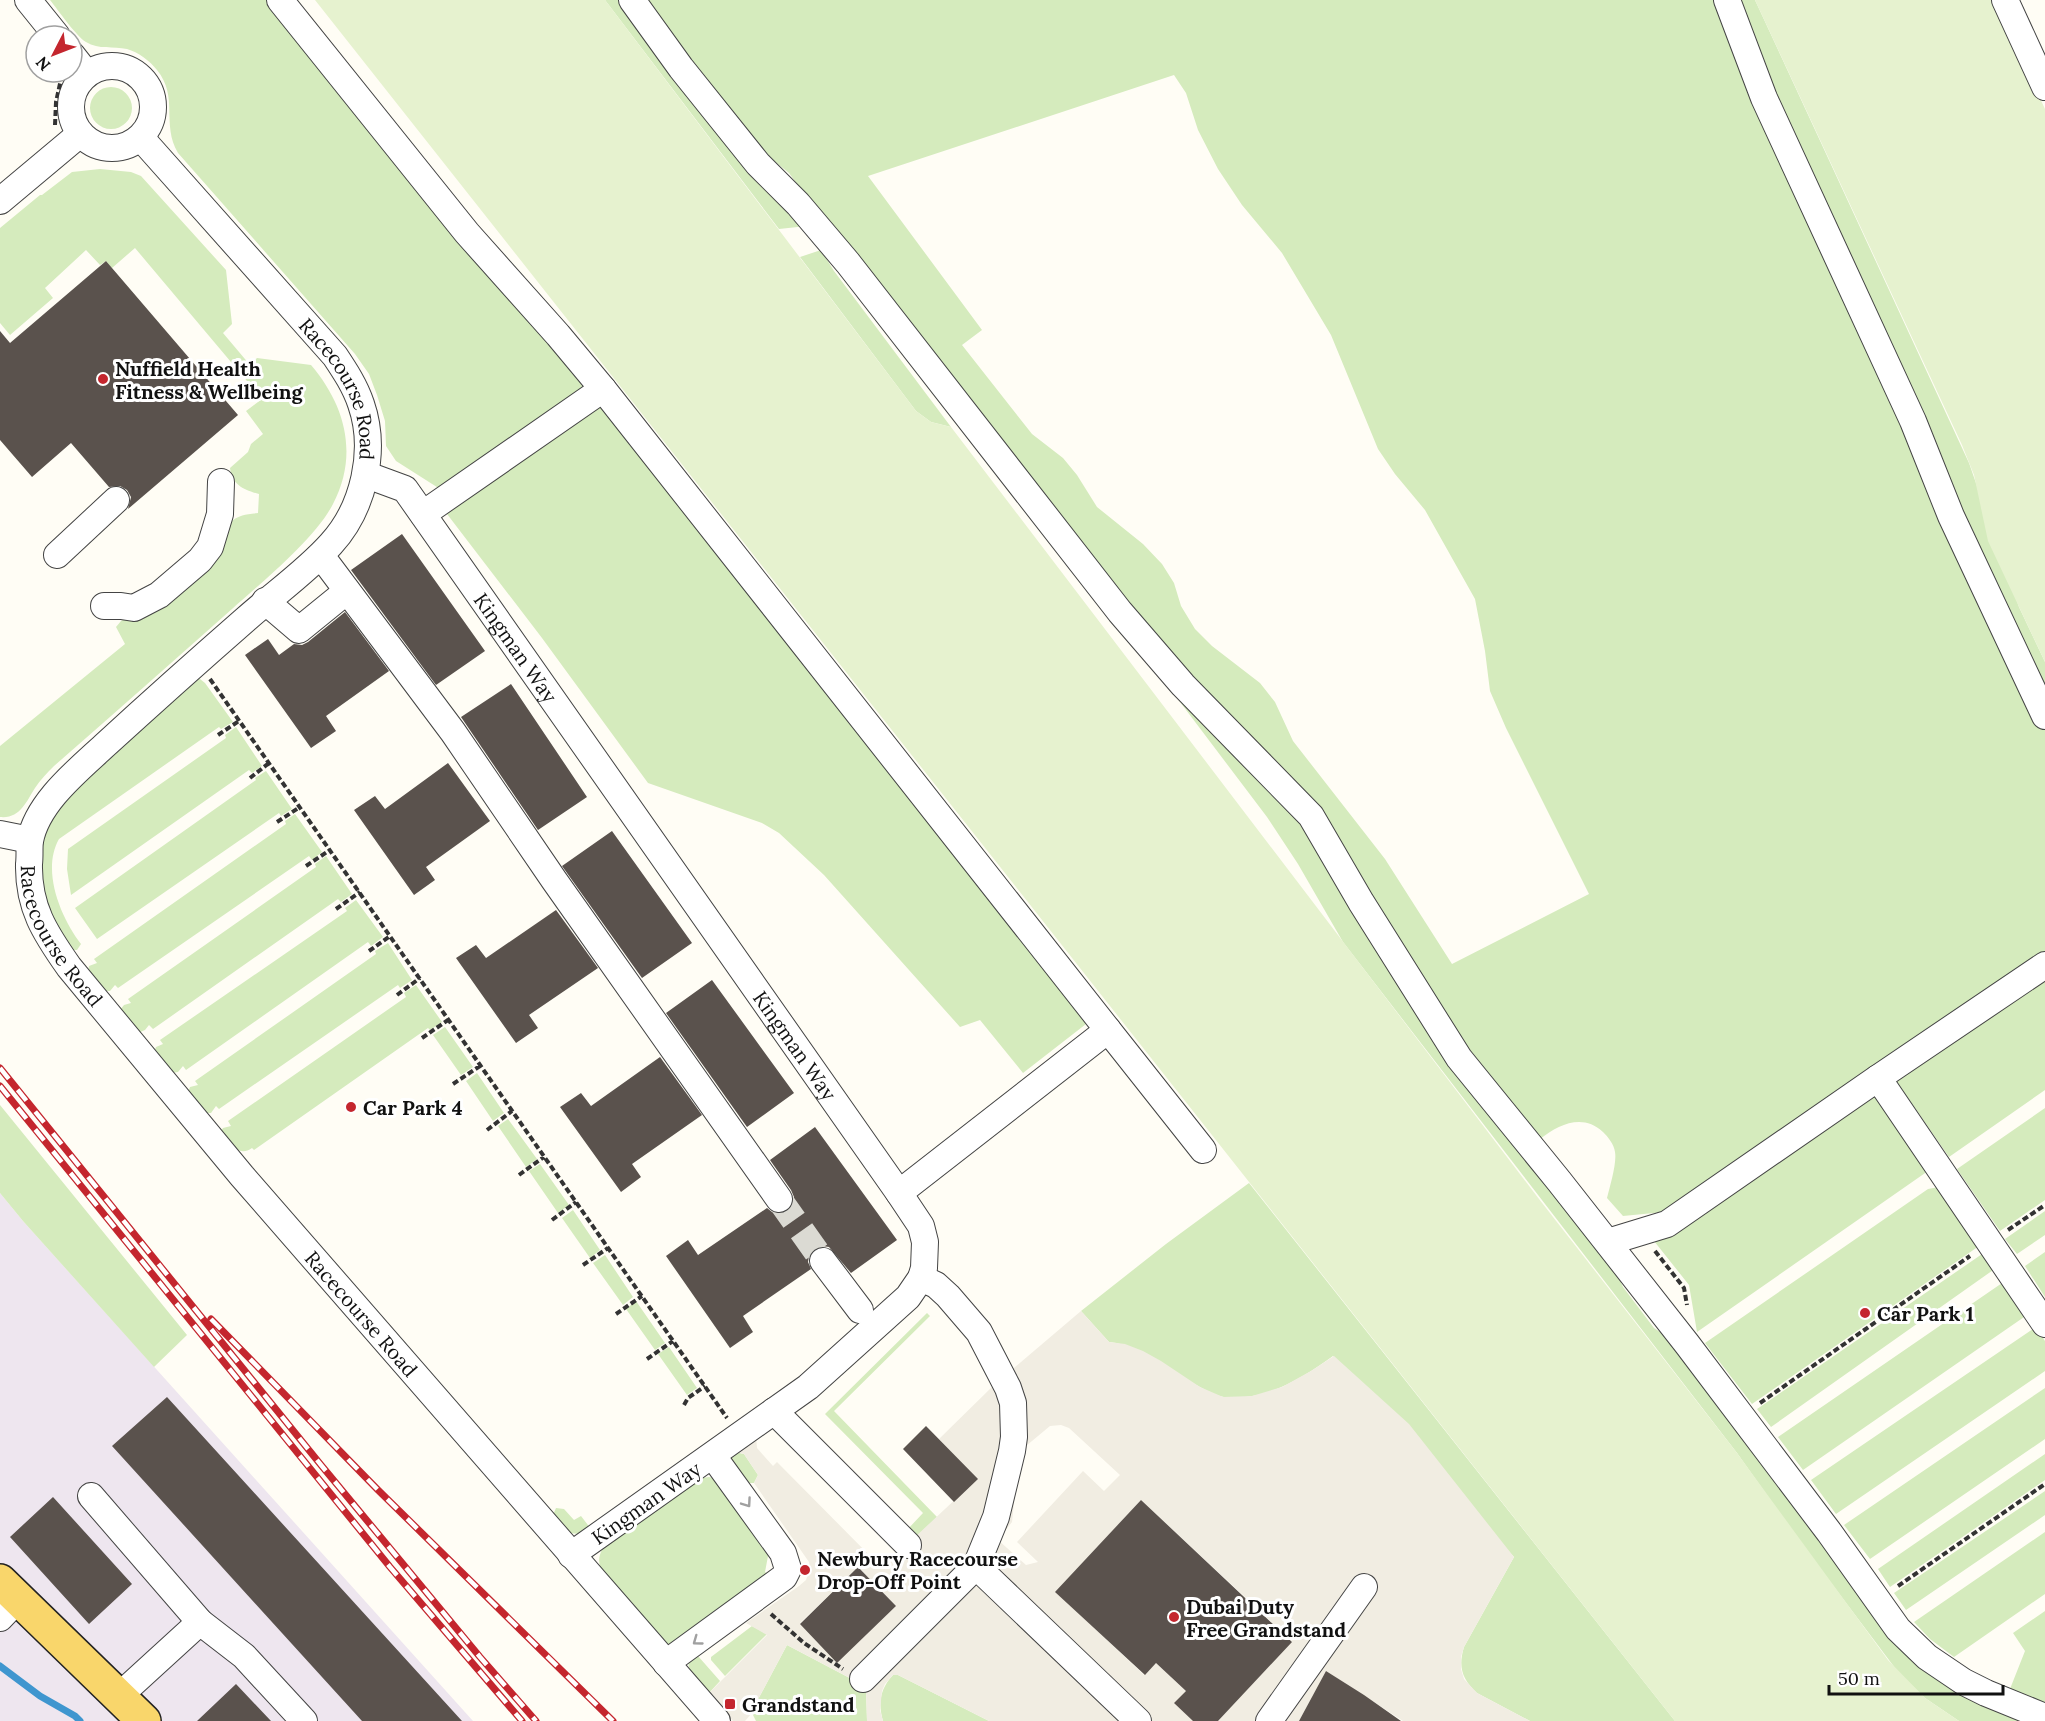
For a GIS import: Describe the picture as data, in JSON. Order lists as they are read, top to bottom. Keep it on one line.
{"streets":{"street":["Racecourse Road","Kingman Way"]},"crossings":[["Racecourse Road","Kingman Way"]],"places":{"other":["Nuffield Health Fitness & Wellbeing","Car Park 4","Car Park 1","Newbury Racecourse Drop-Off Point","Dubai Duty Free Grandstand"],"transit":["Grandstand"]},"scale_bar":"50 m","north":"bottom left"}
